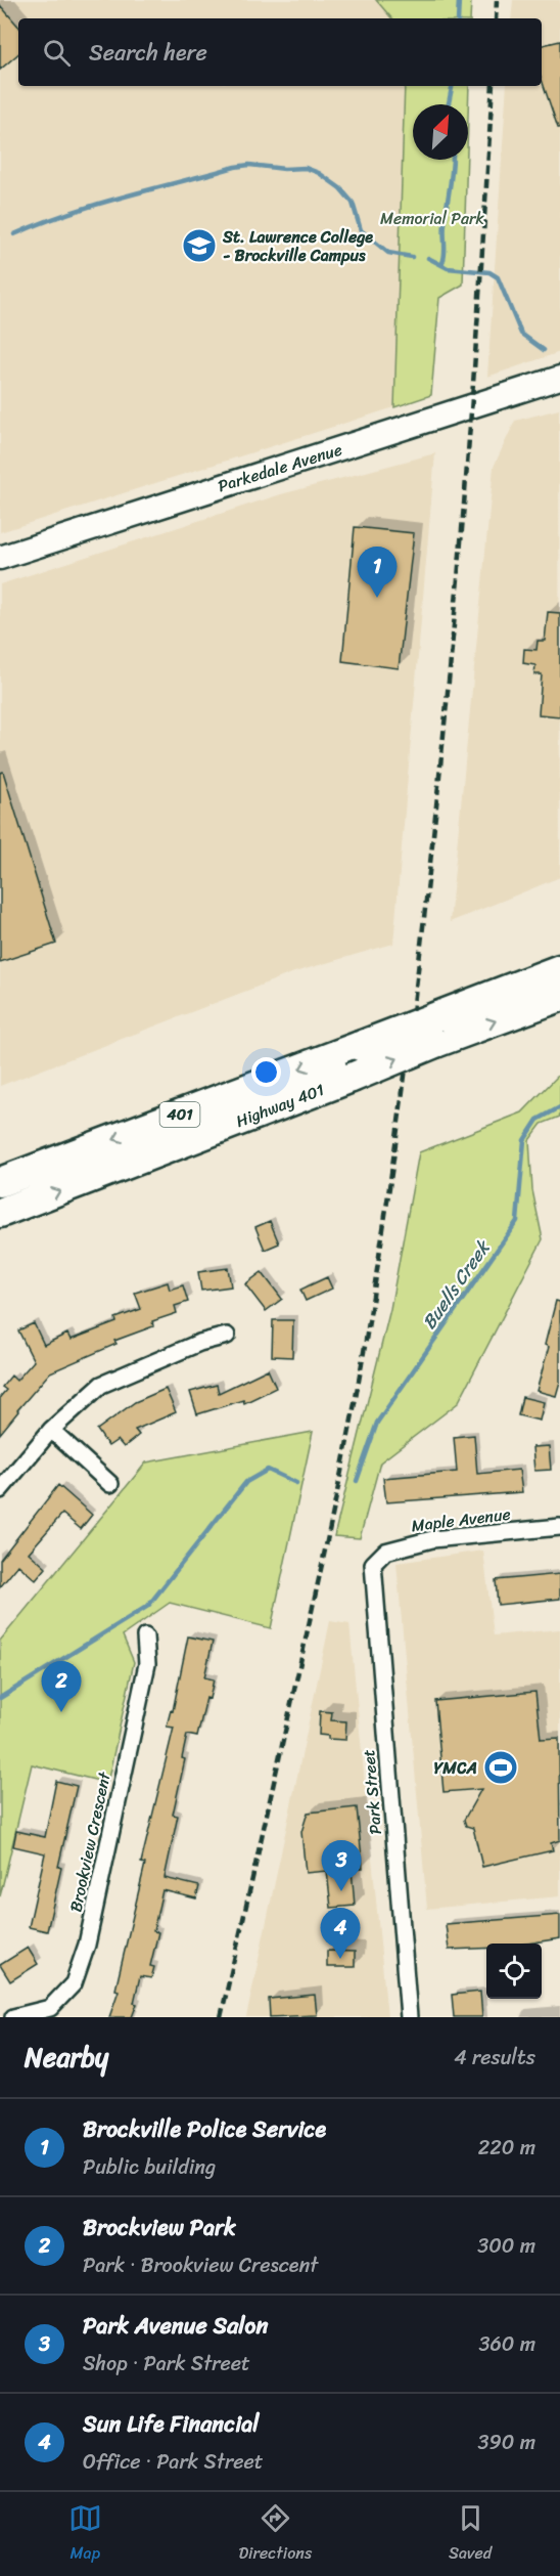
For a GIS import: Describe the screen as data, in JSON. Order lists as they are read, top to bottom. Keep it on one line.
{"streets":{"highway":["Highway 401","401"],"main road":["Parkedale Avenue"],"street":["Maple Avenue","Park Street","Brookview Crescent"]},"crossings":[["Maple Avenue","Park Street"]],"water":["Buells Creek"],"parks":["Memorial Park"],"places":{"school or university":["St. Lawrence College - Brockville Campus"],"sports":["YMCA"]},"north":"top right","page":{"search":"Search here","pins":["1","2","3","4"],"heading":["Nearby","4 results"],"list":[{"mark":"1","name":"Brockville Police Service","note":"Public building","value":"220 m"},{"mark":"2","name":"Brockview Park","note":"Park · Brookview Crescent","value":"300 m"},{"mark":"3","name":"Park Avenue Salon","note":"Shop · Park Street","value":"360 m"},{"mark":"4","name":"Sun Life Financial","note":"Office · Park Street","value":"390 m"}],"nav":["Map","Directions","Saved"]}}
